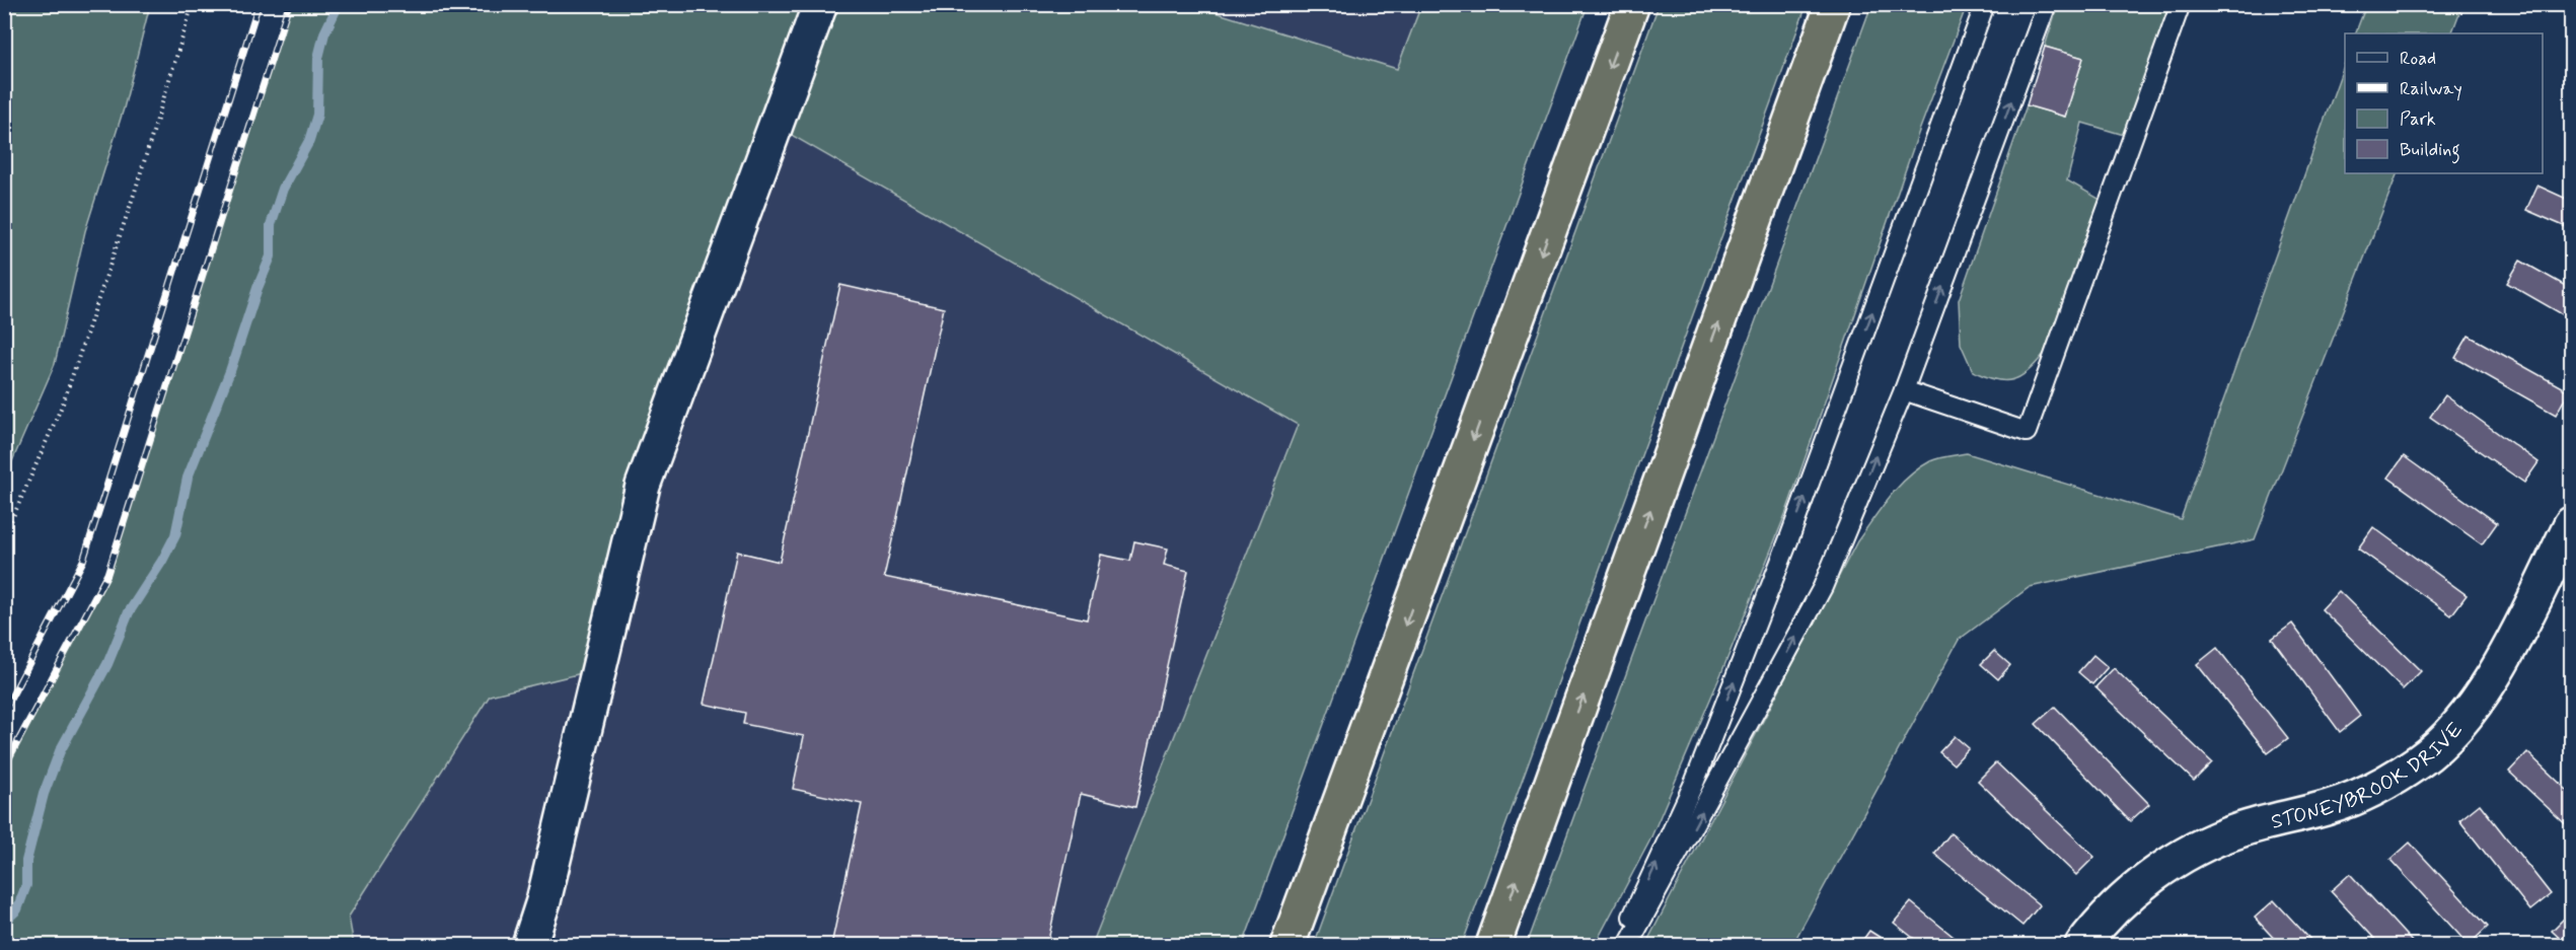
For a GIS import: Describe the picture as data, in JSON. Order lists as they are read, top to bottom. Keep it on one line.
{"streets":{"street":["STONEYBROOK DRIVE"]},"legend":["Road","Railway","Park","Building"]}
